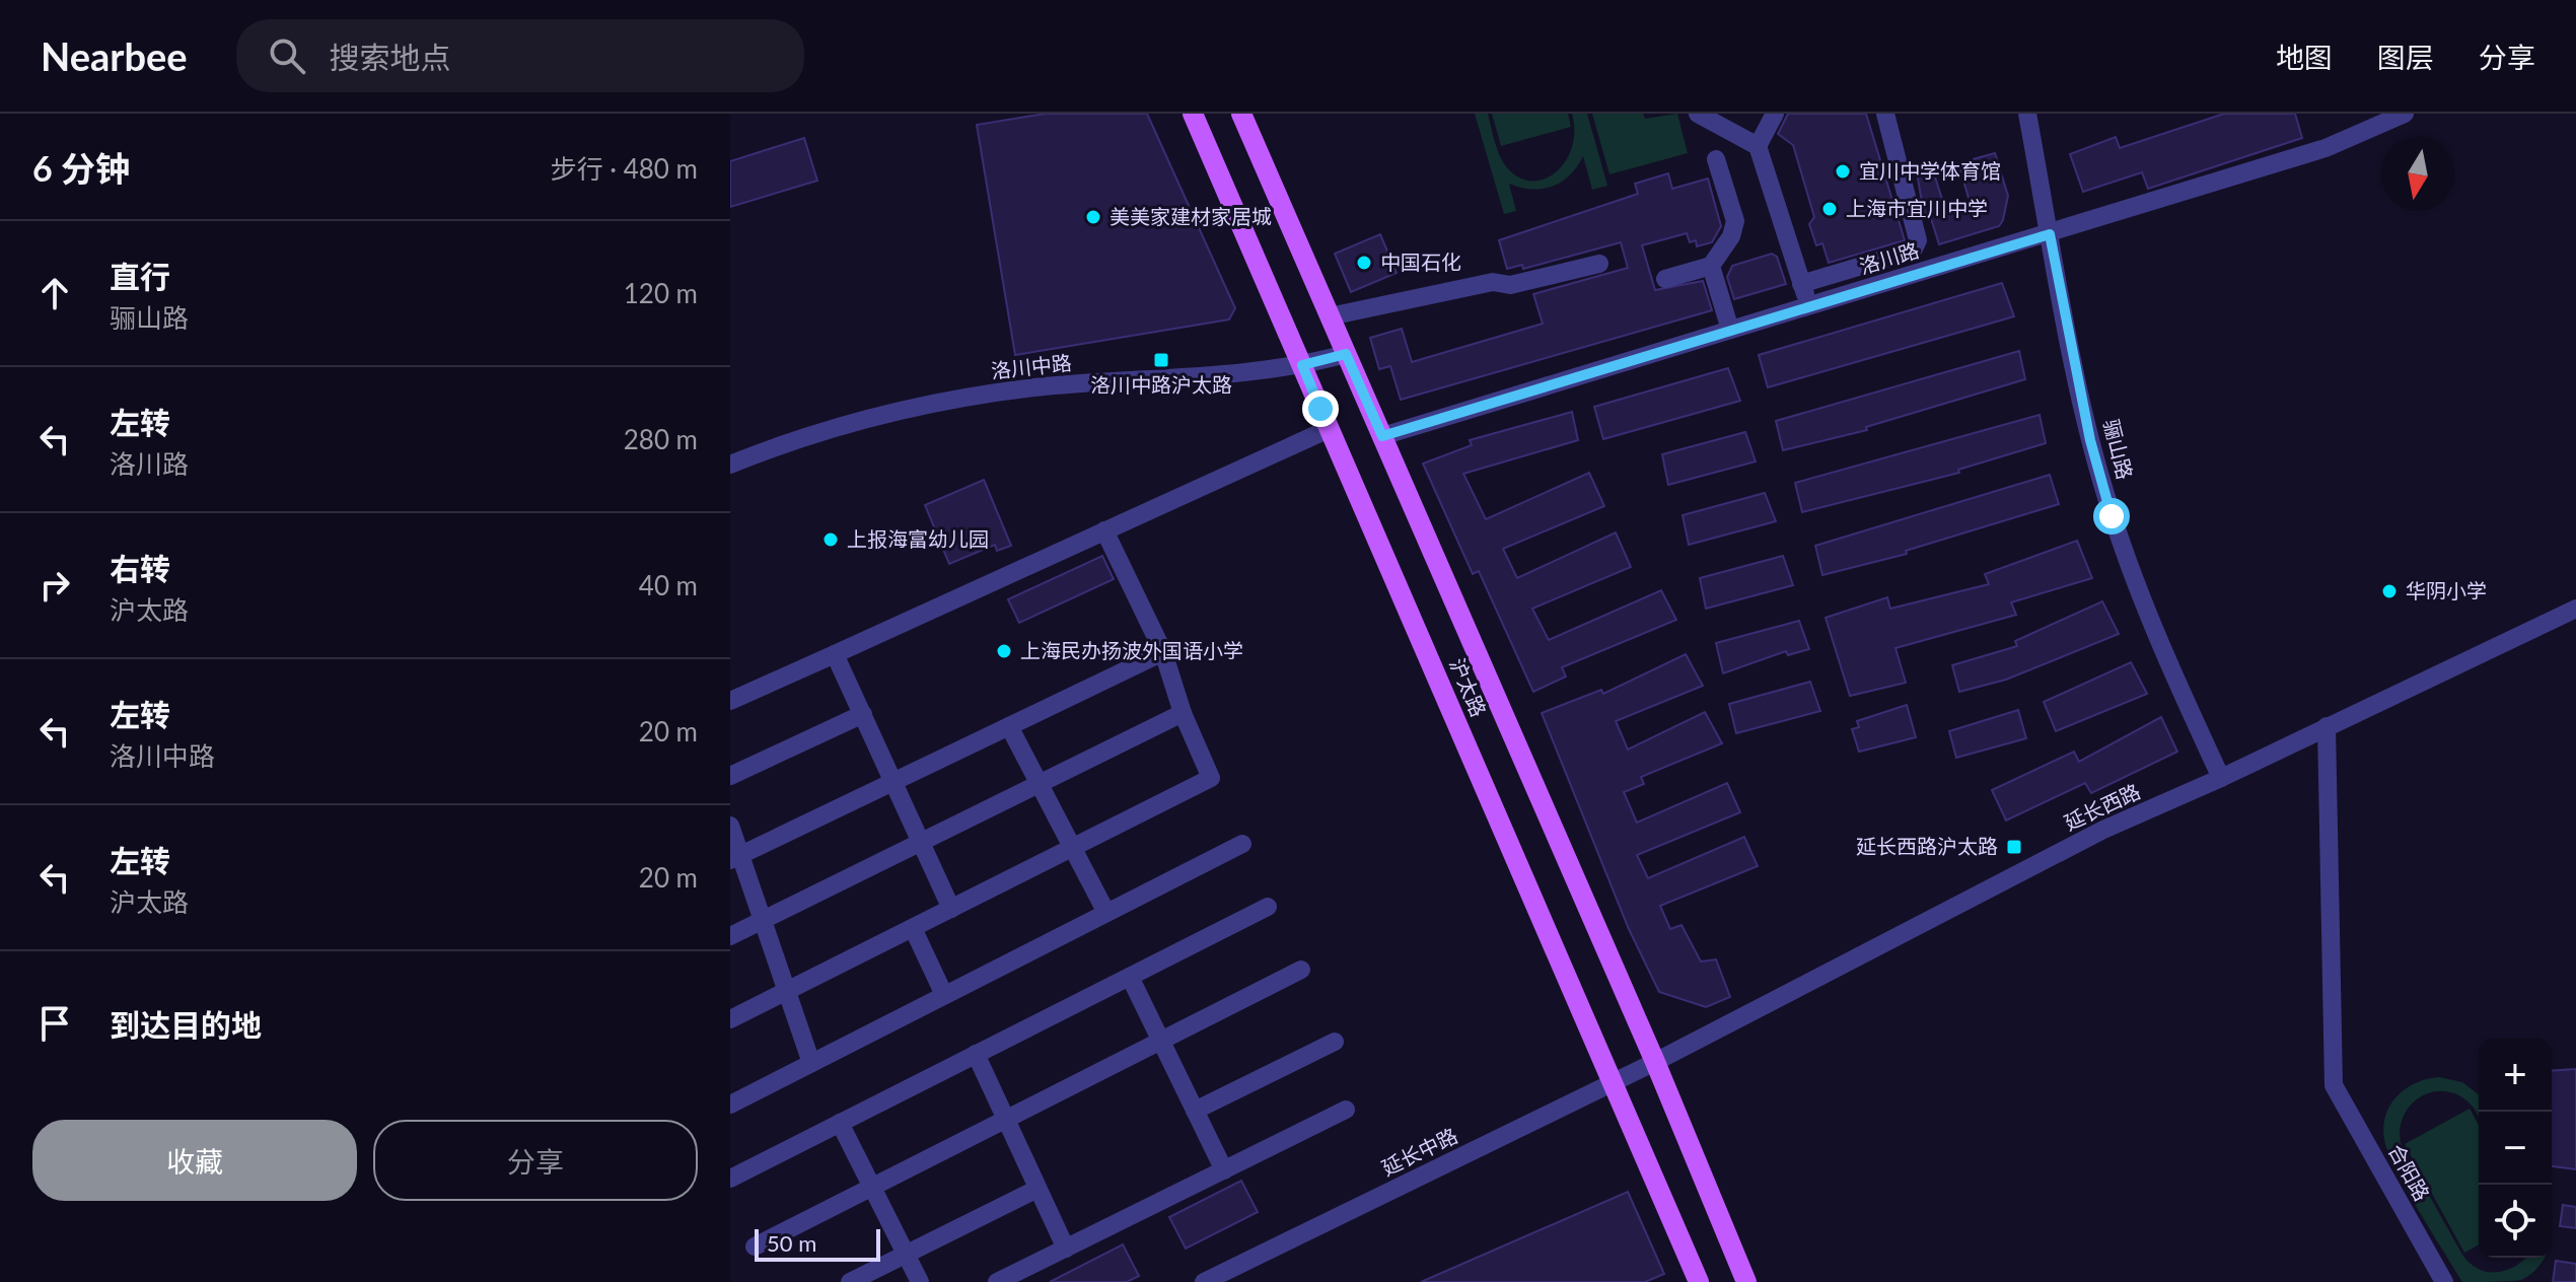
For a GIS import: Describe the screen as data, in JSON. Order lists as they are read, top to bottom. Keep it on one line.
{"streets":{"main road":["沪太路"],"street":["洛川路","洛川中路","骊山路","延长西路","延长中路","合阳路"]},"crossings":[["洛川路","骊山路"],["洛川路","沪太路"],["洛川中路","沪太路"],["骊山路","延长西路"],["沪太路","延长西路"],["沪太路","延长中路"],["延长西路","延长中路"],["延长西路","合阳路"]],"places":{"other":["宜川中学体育馆","上海市宜川中学","美美家建材家居城","中国石化","上报海富幼儿园","华阴小学","上海民办扬波外国语小学"],"transit":["洛川中路沪太路","延长西路沪太路"]},"scale_bar":"50 m","north":"bottom","page":{"header":"Nearbee","search":"搜索地点","nav":["地图","图层","分享"],"heading":["6 分钟","步行 · 480 m"],"list":[["直行","骊山路","120 m"],["左转","洛川路","280 m"],["右转","沪太路","40 m"],["左转","洛川中路","20 m"],["左转","沪太路","20 m"],"到达目的地"],"map_buttons":["+","−"],"buttons":["收藏","分享"],"scale":"50 m"}}
